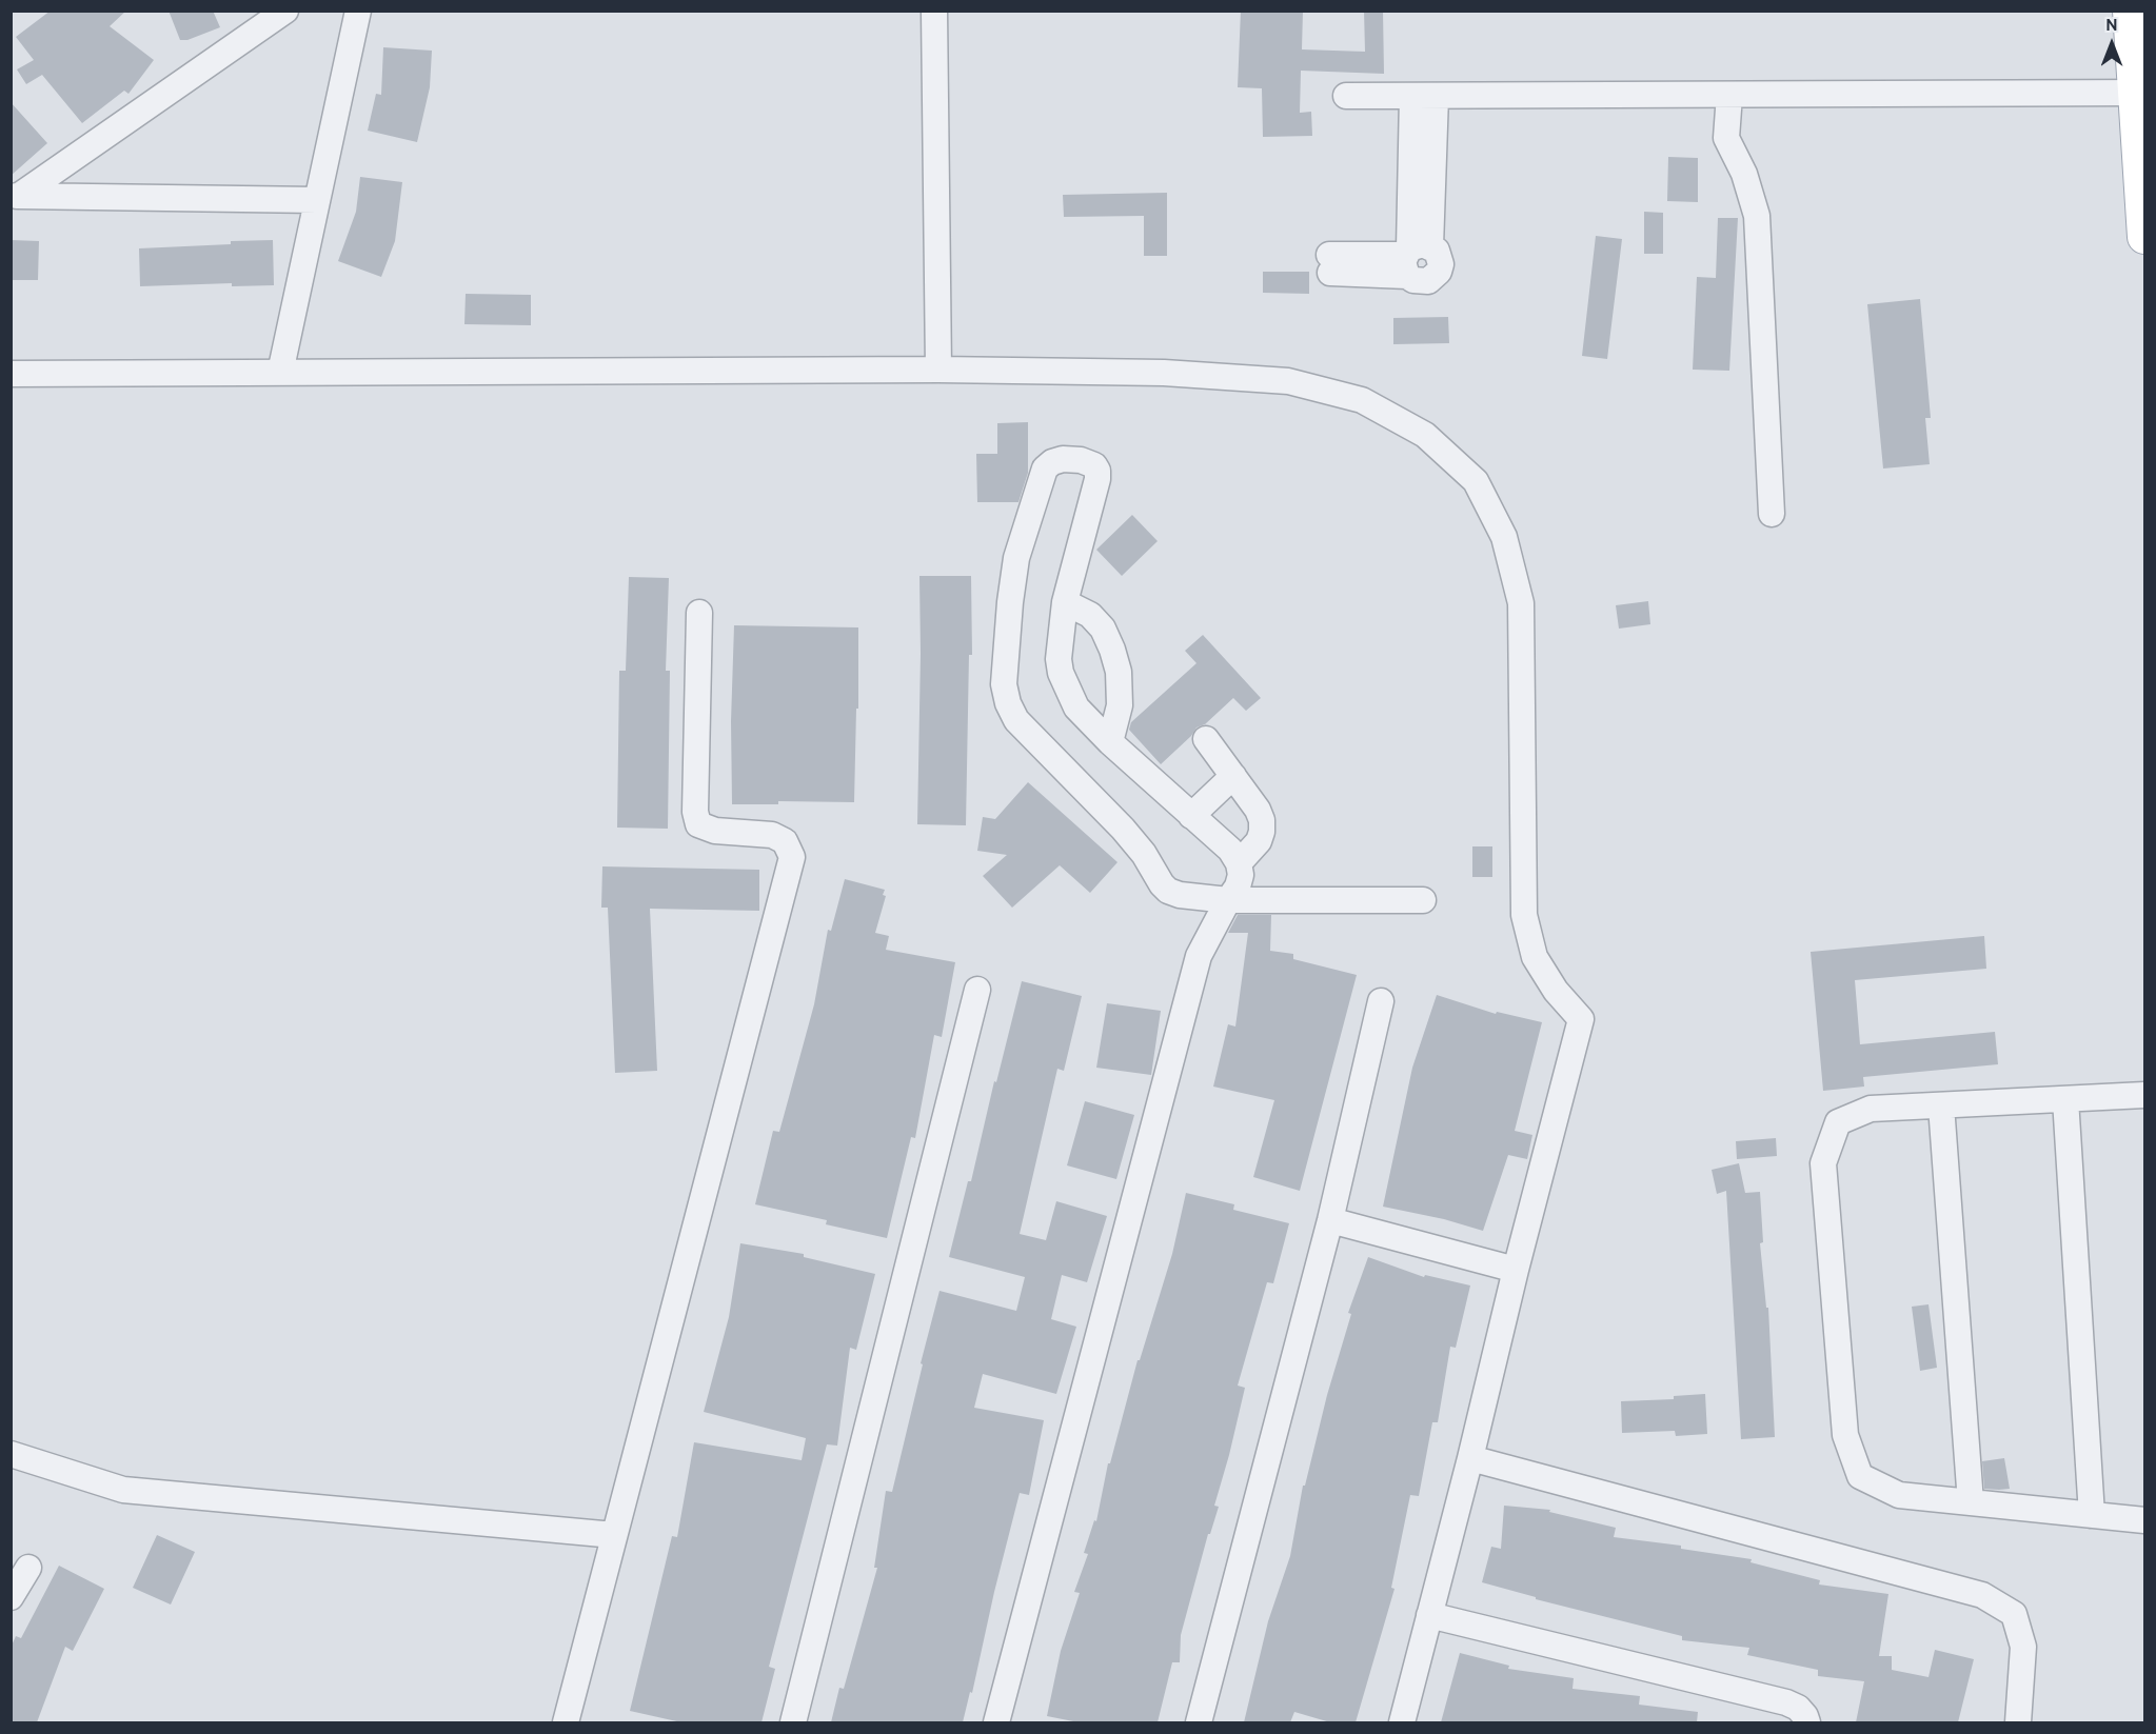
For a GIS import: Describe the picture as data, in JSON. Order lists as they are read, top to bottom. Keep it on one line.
{"north":"top"}
